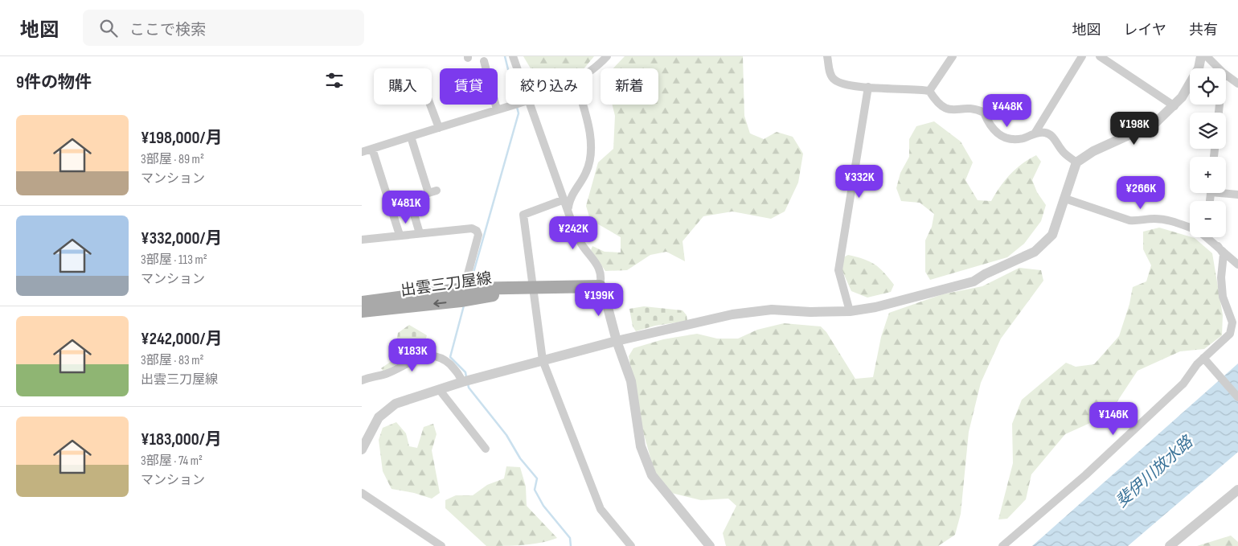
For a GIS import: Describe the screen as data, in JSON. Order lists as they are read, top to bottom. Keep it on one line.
{"streets":{"main road":["出雲三刀屋線"]},"water":["斐伊川放水路"],"page":{"header":"地図","search":"ここで検索","nav":["地図","レイヤ","共有"],"heading":"9件の物件","map_buttons":["+","−"],"chip":["購入","賃貸","絞り込み","新着"],"price":["¥448K","¥198K","¥332K","¥266K","¥481K","¥242K","¥199K","¥183K","¥146K"],"list":[{"name":"¥198,000/月","note":"3部屋 · 89 m² · マンション"},{"name":"¥332,000/月","note":"3部屋 · 113 m² · マンション"},{"name":"¥242,000/月","note":"3部屋 · 83 m² · 出雲三刀屋線"},{"name":"¥183,000/月","note":"3部屋 · 74 m² · マンション"}]}}
